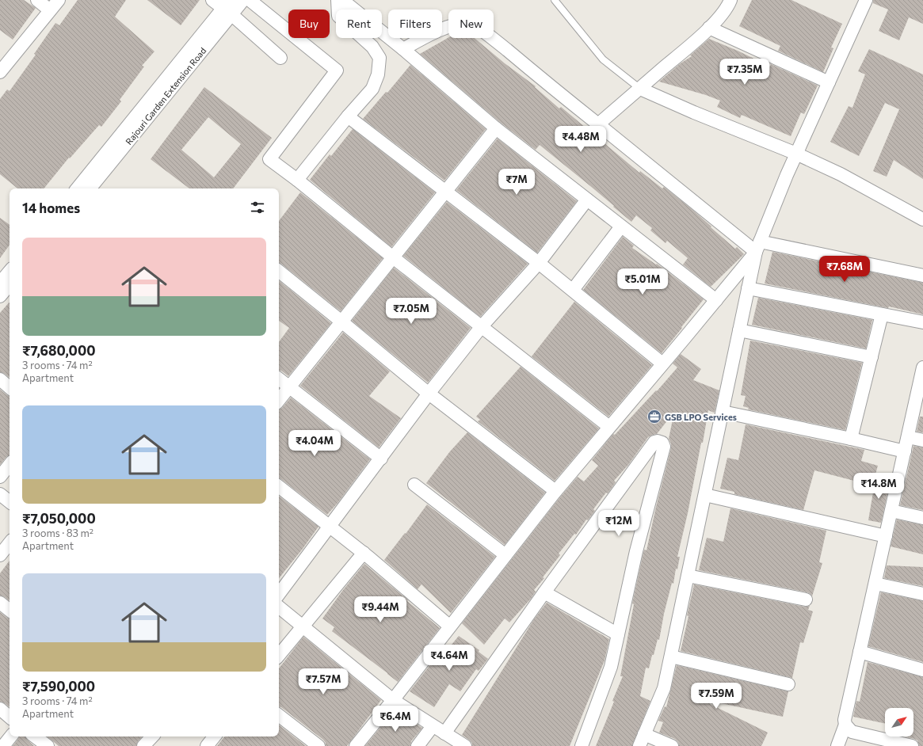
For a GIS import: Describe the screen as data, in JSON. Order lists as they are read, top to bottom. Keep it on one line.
{"streets":{"street":["Rajouri Garden Extension Road"]},"places":{"office":["GSB LPO Services"]},"north":"top right","page":{"chip":["Buy","Rent","Filters","New"],"price":["₹7.35M","₹4.48M","₹7M","₹7.68M","₹5.01M","₹7.05M","₹4.04M","₹14.8M","₹12M","₹9.44M","₹4.64M","₹7.57M","₹7.59M","₹6.4M"],"heading":"14 homes","list":[{"name":"₹7,680,000","note":"3 rooms · 74 m² · Apartment"},{"name":"₹7,050,000","note":"3 rooms · 83 m² · Apartment"},{"name":"₹7,590,000","note":"3 rooms · 74 m² · Apartment"}]}}
